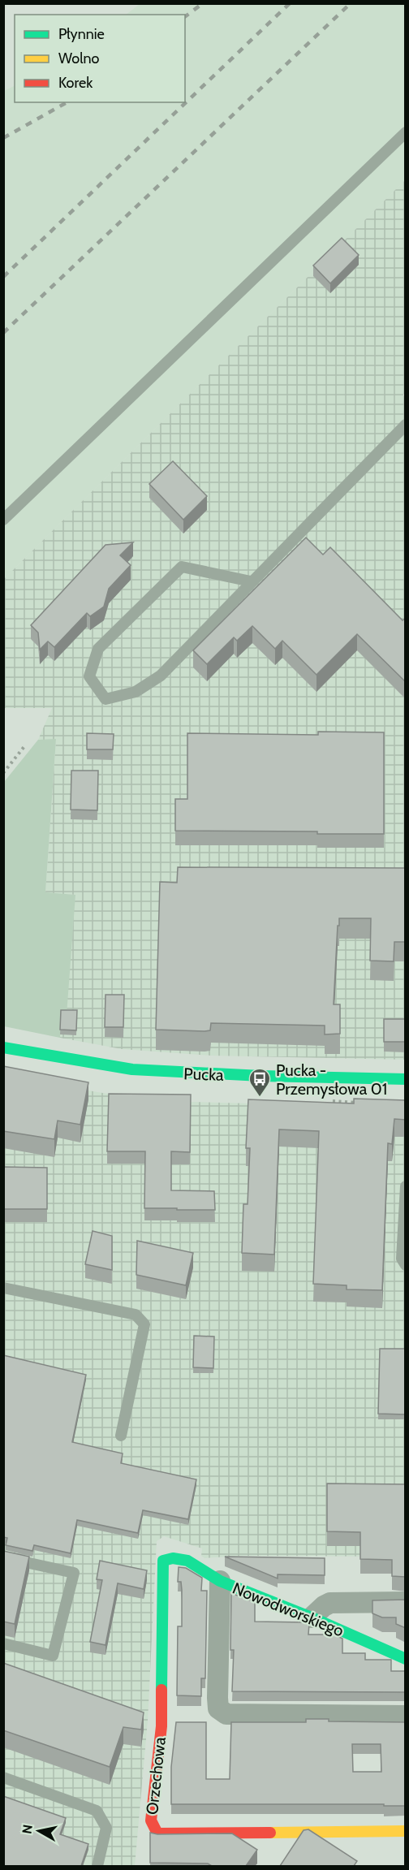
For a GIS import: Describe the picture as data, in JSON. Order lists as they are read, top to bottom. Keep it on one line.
{"streets":{"street":["Pucka","Nowodworskiego","Orzechowa"]},"crossings":[["Nowodworskiego","Orzechowa"]],"places":{"bus stop":["Pucka - Przemysłowa 01"]},"legend":["Płynnie","Wolno","Korek"],"north":"left"}
